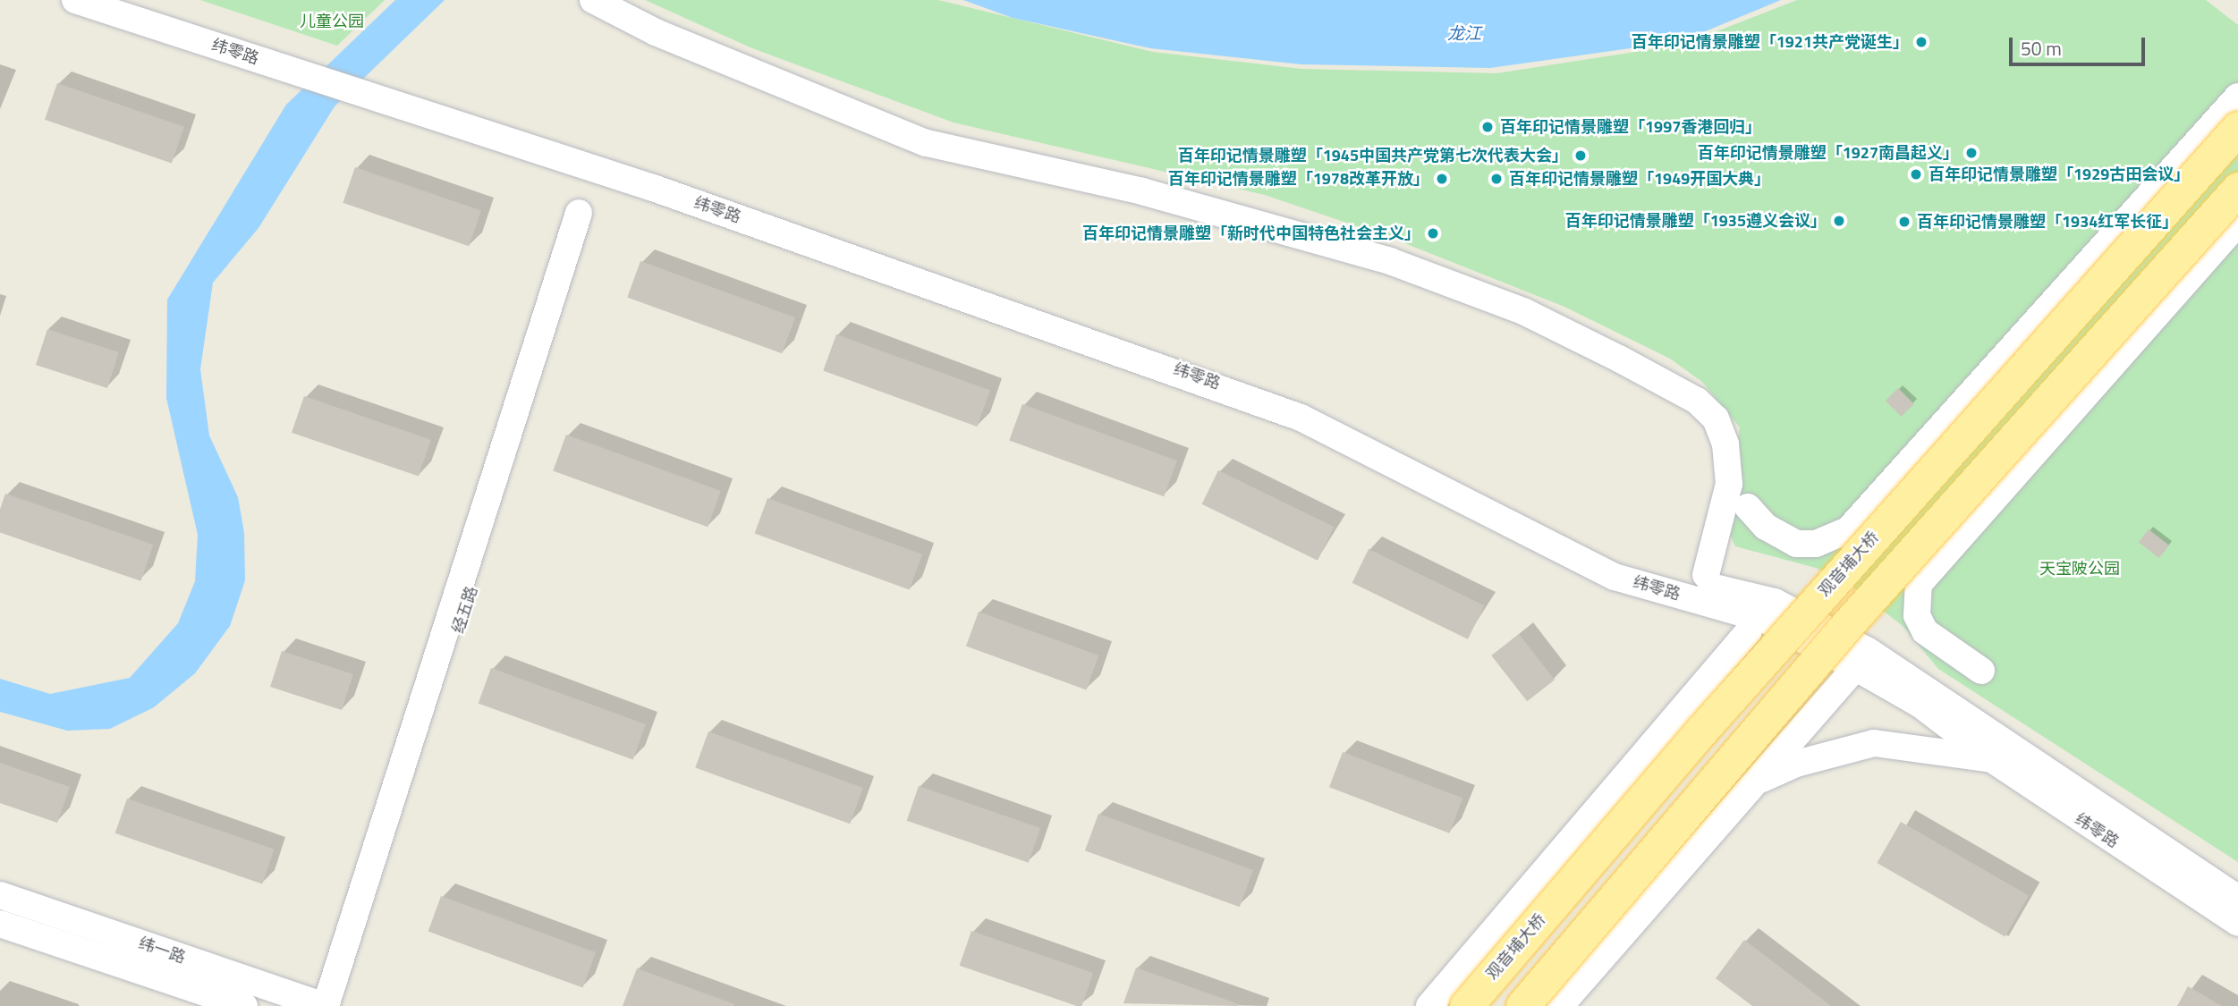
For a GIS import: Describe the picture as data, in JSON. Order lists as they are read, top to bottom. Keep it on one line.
{"streets":{"main road":["观音埔大桥"],"street":["纬零路","经五路","纬一路"]},"crossings":[["经五路","纬一路"]],"water":["龙江"],"parks":["儿童公园","天宝陂公园"],"places":["百年印记情景雕塑「1921共产党诞生」","百年印记情景雕塑「1997香港回归」","百年印记情景雕塑「1927南昌起义」","百年印记情景雕塑「1945中国共产党第七次代表大会」","百年印记情景雕塑「1929古田会议」","百年印记情景雕塑「1978改革开放」","百年印记情景雕塑「1949开国大典」","百年印记情景雕塑「1935遵义会议」","百年印记情景雕塑「1934红军长征」","百年印记情景雕塑「新时代中国特色社会主义」"],"scale_bar":"50 m"}
